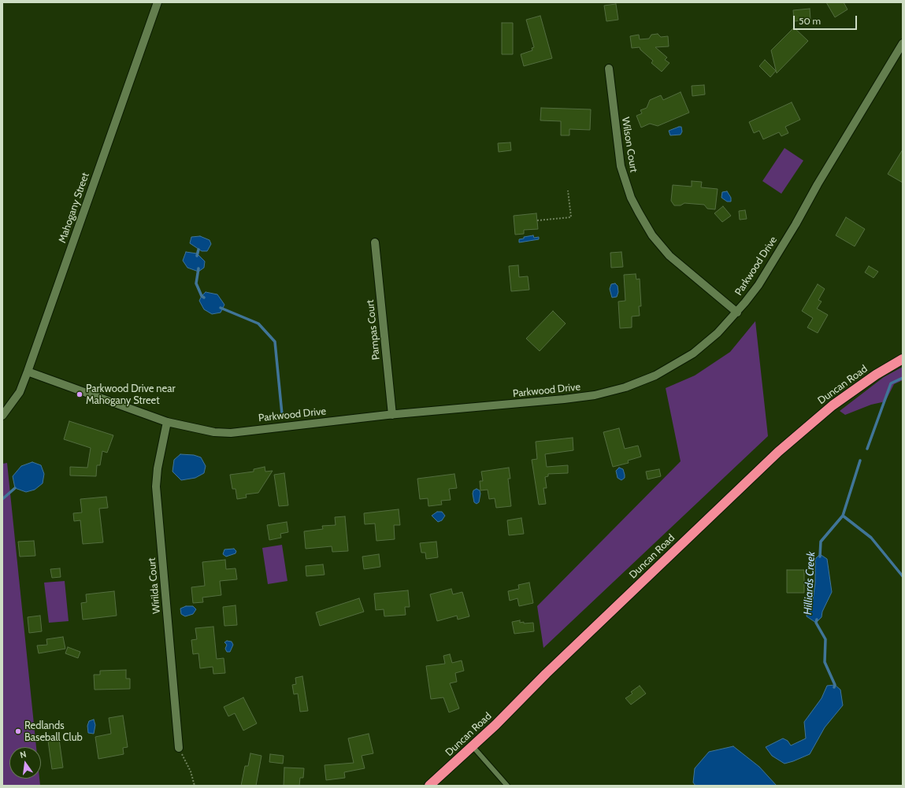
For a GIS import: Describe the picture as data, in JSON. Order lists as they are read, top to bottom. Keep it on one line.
{"streets":{"highway":["Duncan Road"],"street":["Wilson Court","Mahogany Street","Parkwood Drive","Pampas Court","Wirilda Court"]},"crossings":[["Wilson Court","Parkwood Drive"],["Mahogany Street","Parkwood Drive"],["Parkwood Drive","Pampas Court"],["Parkwood Drive","Wirilda Court"]],"water":["Hilliards Creek"],"places":["Parkwood Drive near Mahogany Street","Redlands Baseball Club"],"scale_bar":"50 m","north":"top"}
